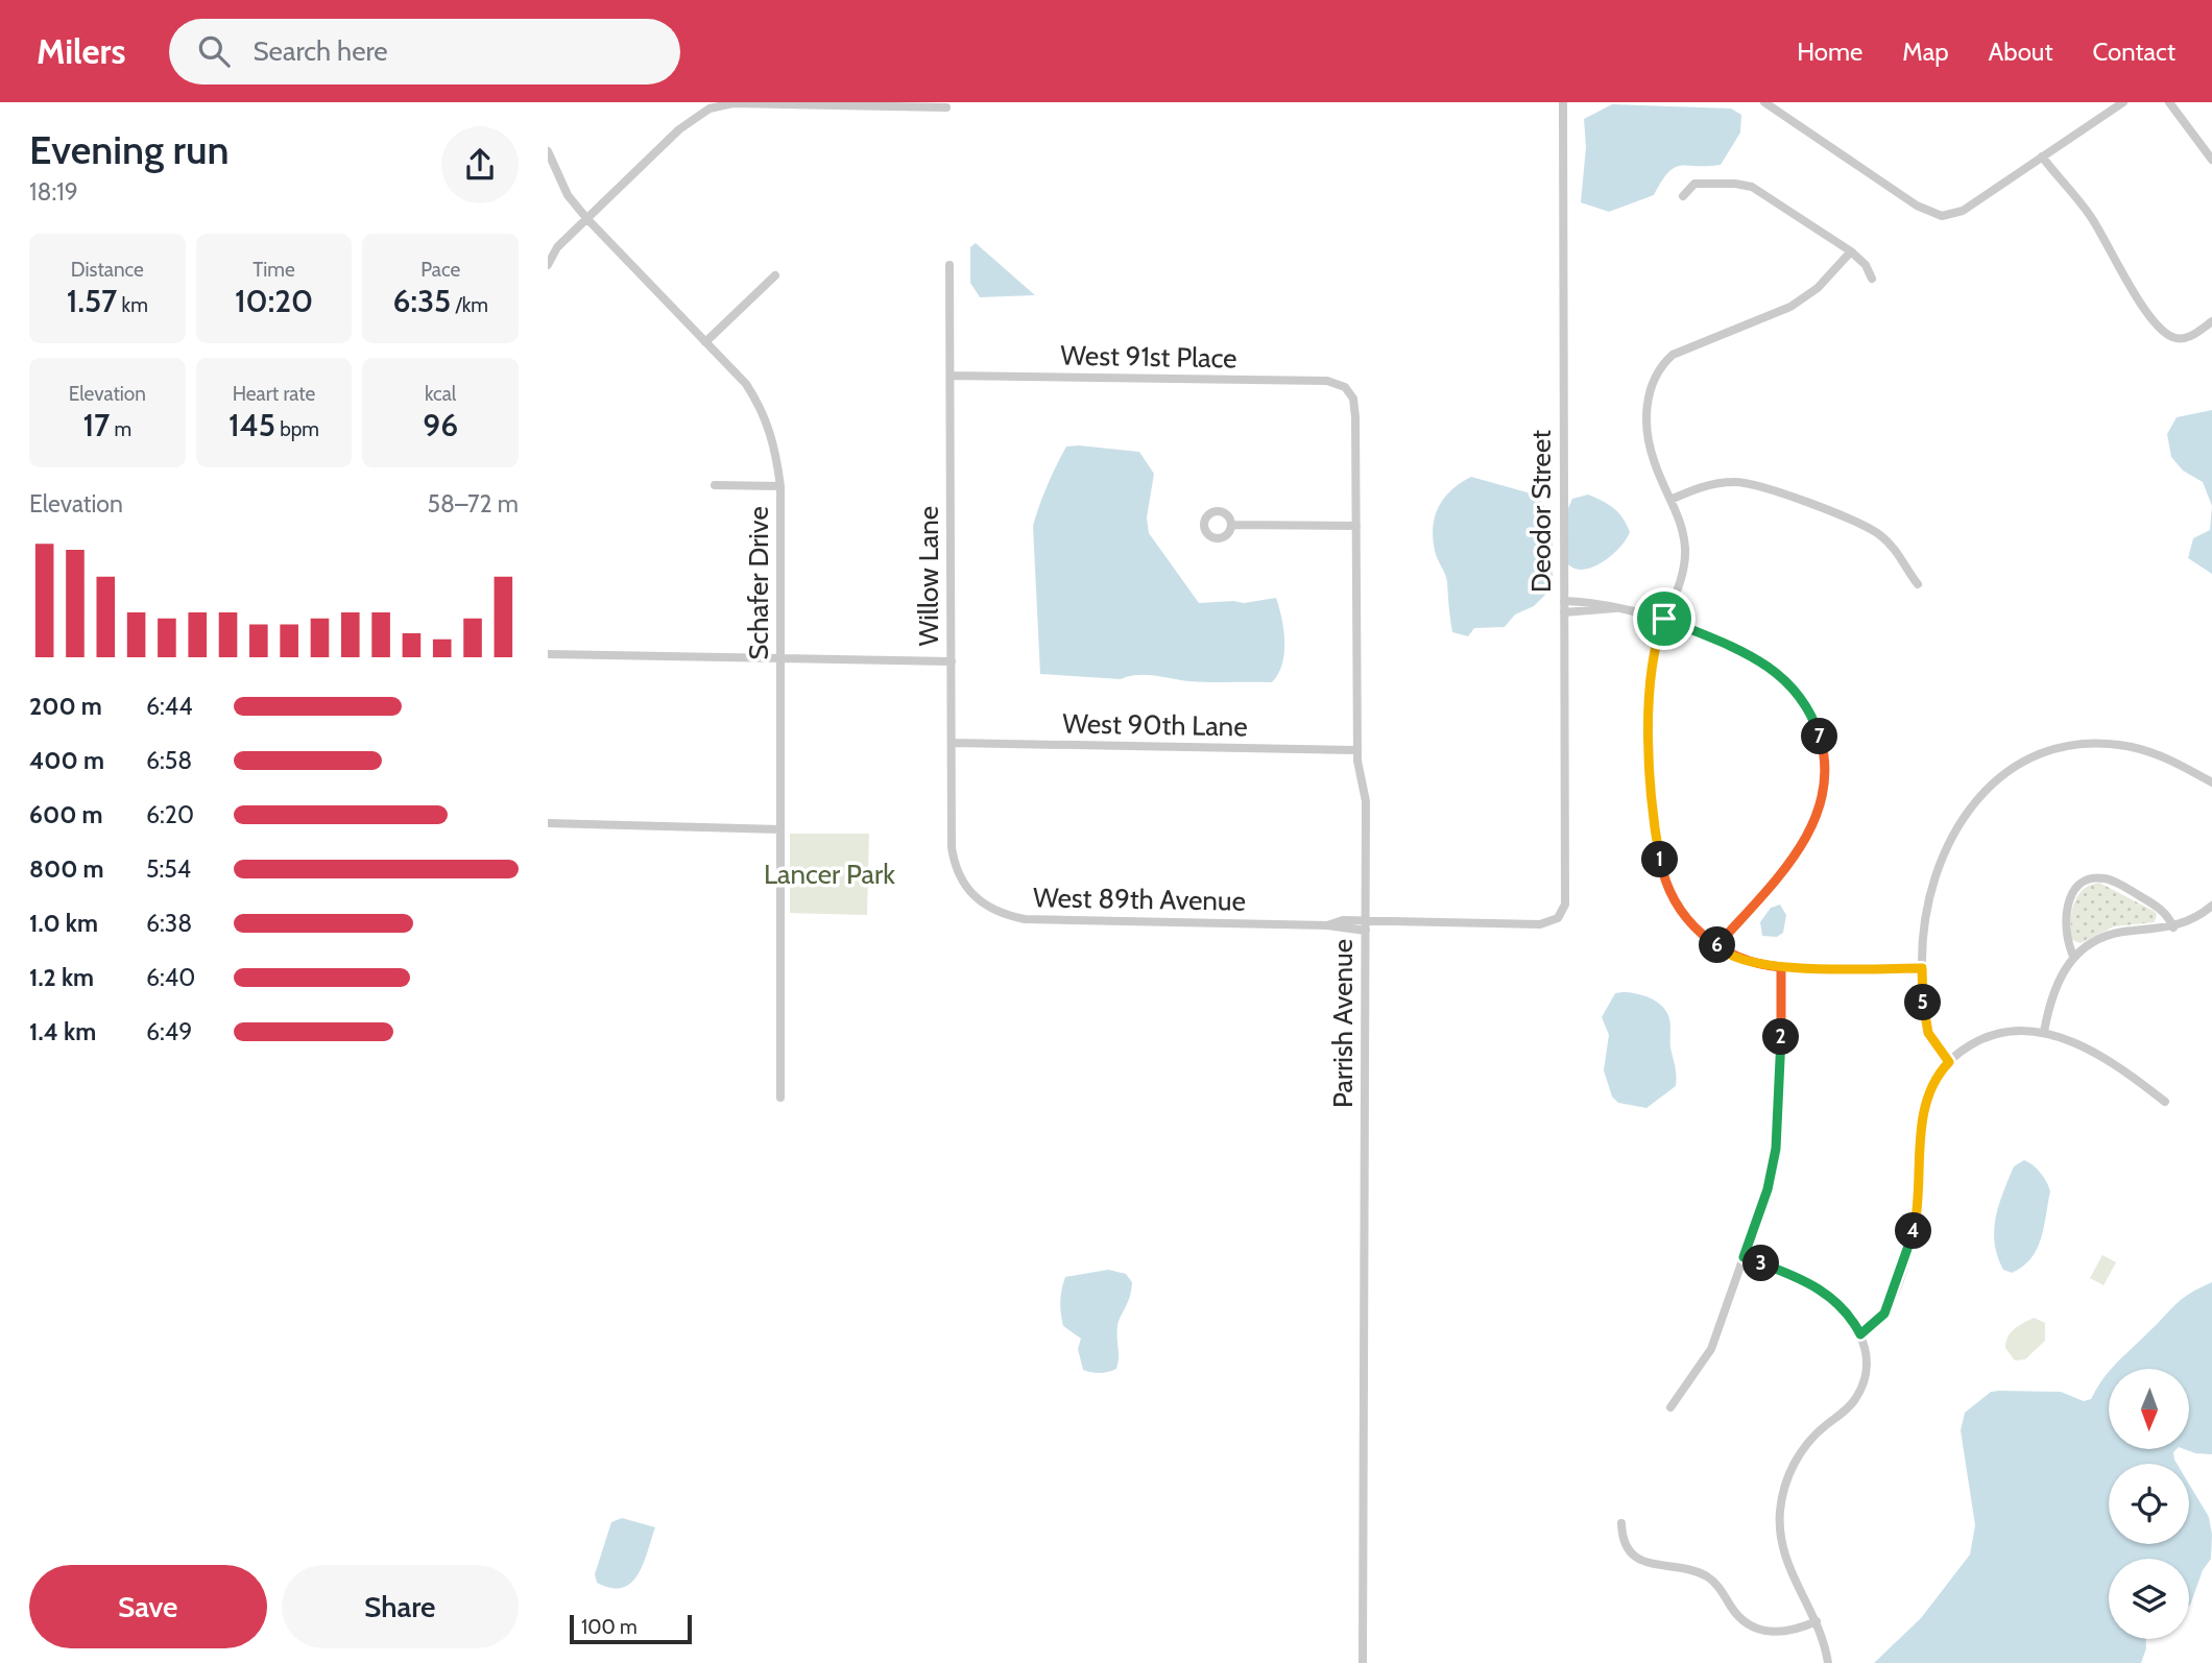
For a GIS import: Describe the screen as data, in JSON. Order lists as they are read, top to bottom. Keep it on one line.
{"streets":{"street":["West 91st Place","Deodor Street","Willow Lane","Schafer Drive","West 90th Lane","West 89th Avenue","Parrish Avenue"]},"crossings":[["West 91st Place","Willow Lane"],["West 91st Place","Parrish Avenue"],["Deodor Street","West 89th Avenue"],["Willow Lane","West 90th Lane"],["Willow Lane","West 89th Avenue"],["West 90th Lane","Parrish Avenue"],["West 89th Avenue","Parrish Avenue"]],"parks":["Lancer Park"],"scale_bar":"100 m","north":"bottom","page":{"header":"Milers","search":"Search here","nav":["Home","Map","About","Contact"],"heading":["Evening run","18:19"],"stats":[["Distance","1.57 km"],["Time","10:20"],["Pace","6:35 /km"],["Elevation","17 m"],["Heart rate","145 bpm"],["kcal","96"]],"chart":["Elevation","58–72 m"],"list":[{"name":"200 m","note":"6:44"},{"name":"400 m","note":"6:58"},{"name":"600 m","note":"6:20"},{"name":"800 m","note":"5:54"},{"name":"1.0 km","note":"6:38"},{"name":"1.2 km","note":"6:40"},{"name":"1.4 km","note":"6:49"}],"pins":["7","1","6","5","2","4","3"],"buttons":["Save","Share"],"scale":"100 m"}}
